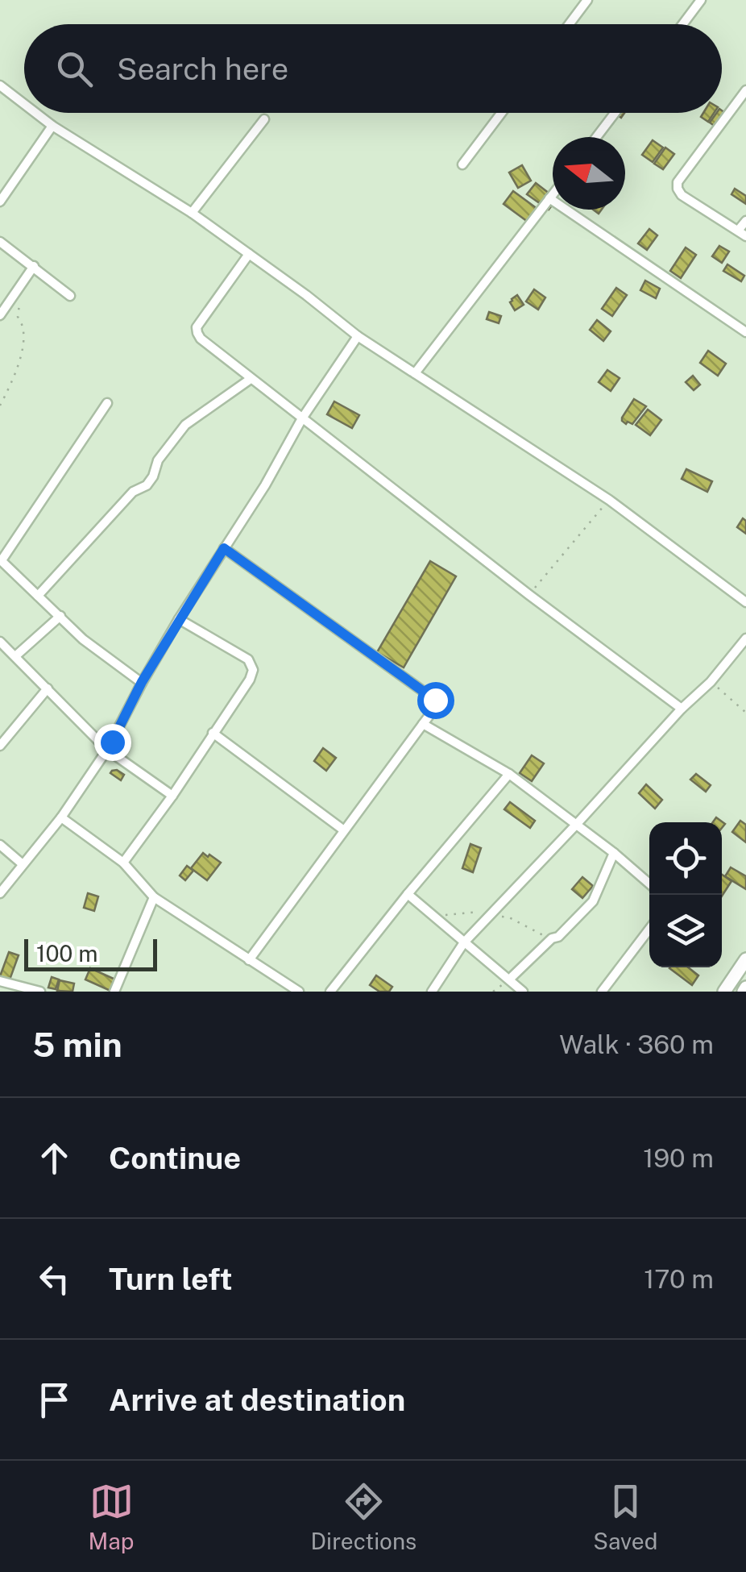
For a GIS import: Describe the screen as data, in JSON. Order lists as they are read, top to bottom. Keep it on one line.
{"scale_bar":"100 m","north":"left","page":{"search":"Search here","scale":"100 m","heading":["5 min","Walk · 360 m"],"list":[["Continue","190 m"],["Turn left","170 m"],"Arrive at destination"],"nav":["Map","Directions","Saved"]}}
